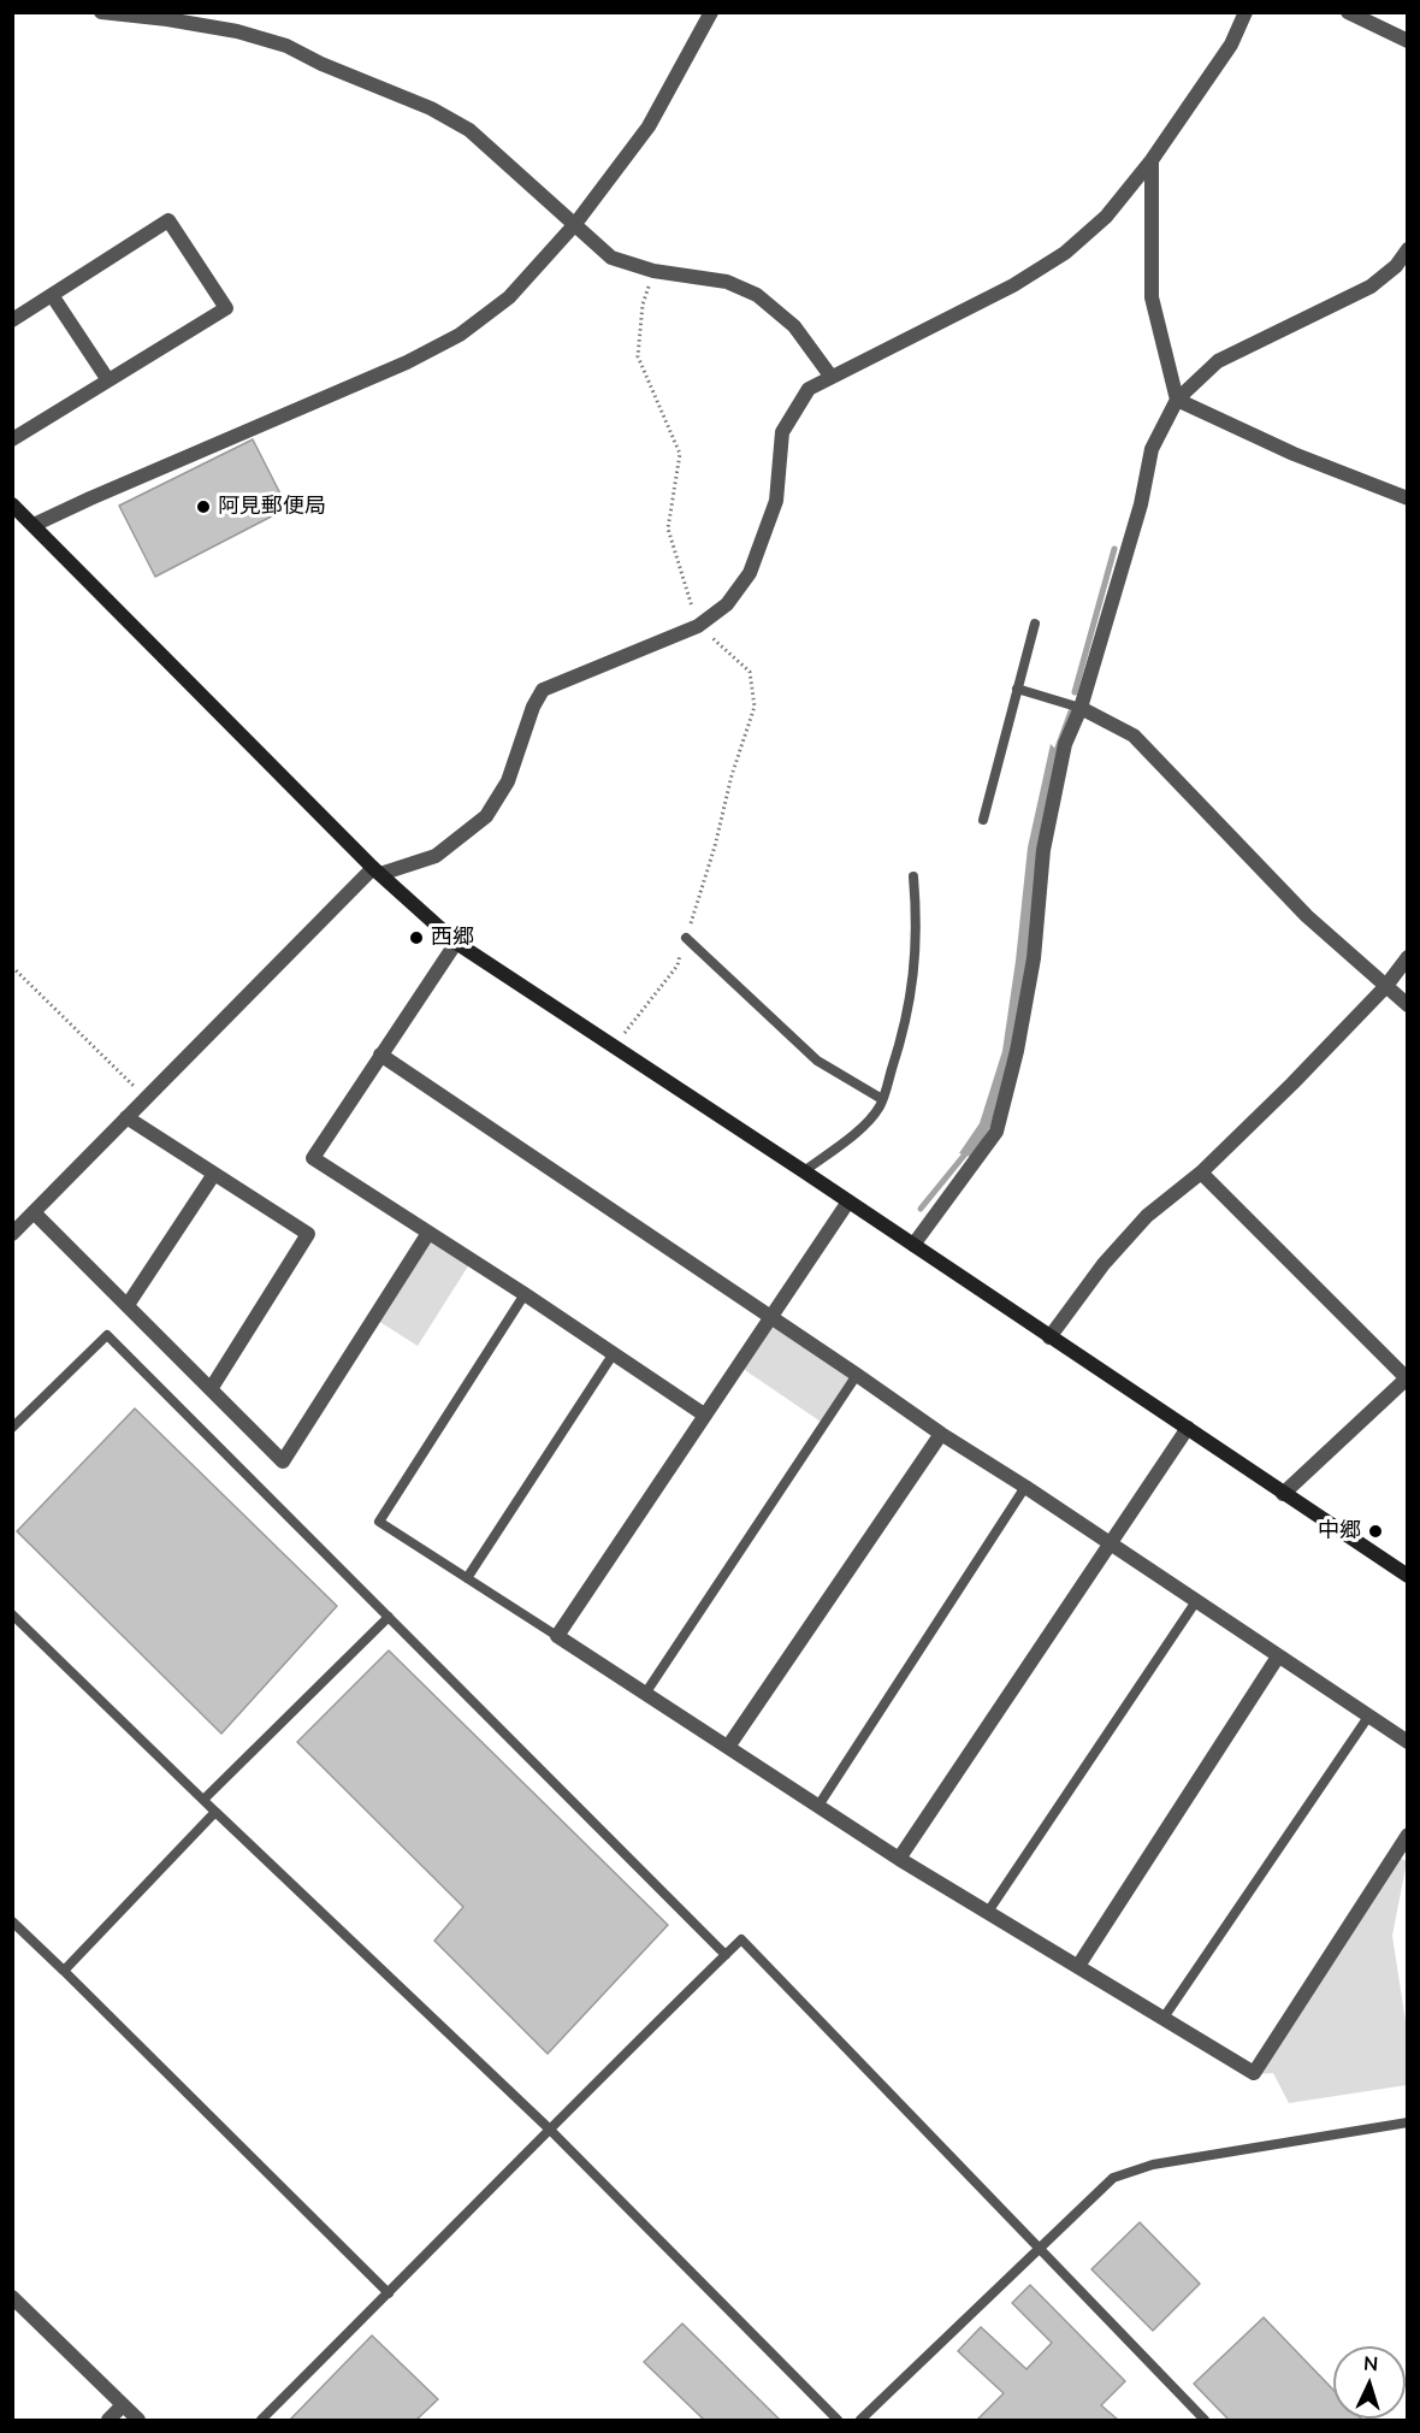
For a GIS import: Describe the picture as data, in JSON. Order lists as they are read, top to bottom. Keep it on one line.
{"places":["阿見郵便局","西郷","中郷"],"north":"top"}
